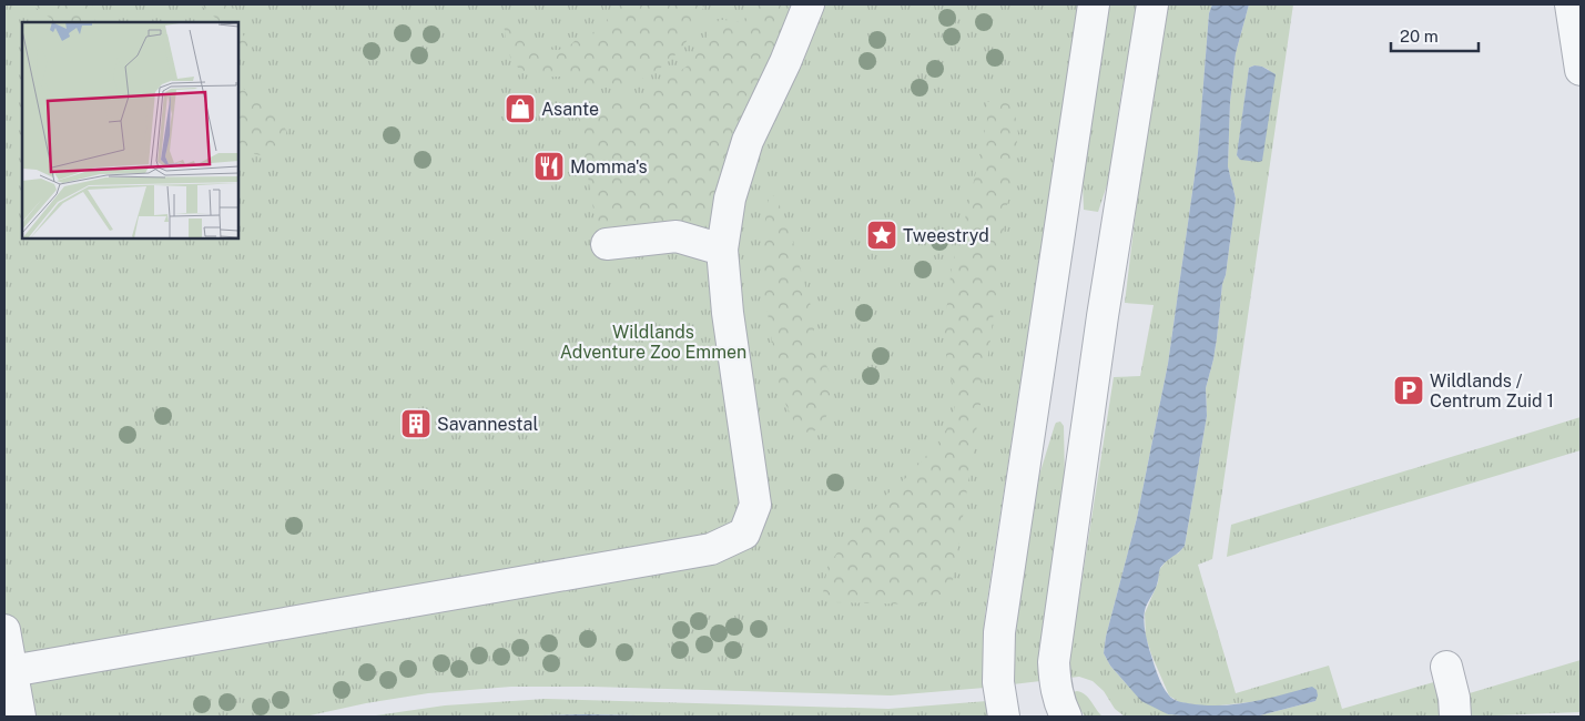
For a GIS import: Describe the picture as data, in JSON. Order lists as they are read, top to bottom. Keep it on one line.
{"parks":["Wildlands Adventure Zoo Emmen"],"places":{"shop":["Asante"],"restaurant":["Momma's"],"place":["Tweestryd"],"parking":["Wildlands / Centrum Zuid 1"],"building":["Savannestal"]},"scale_bar":"20 m"}
